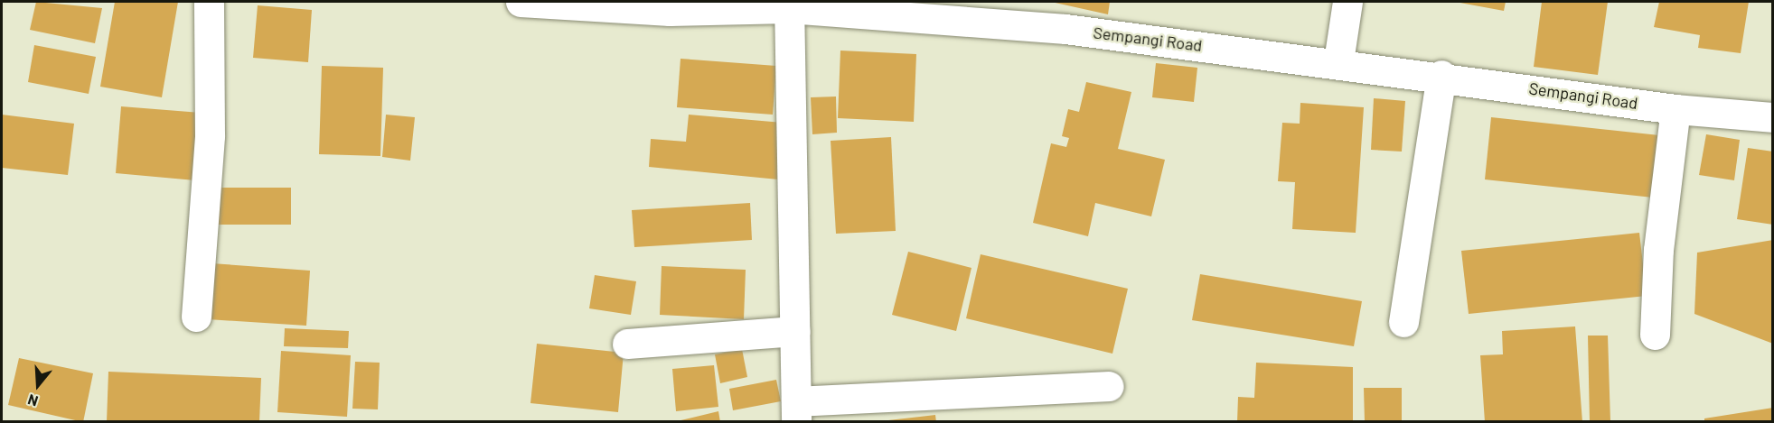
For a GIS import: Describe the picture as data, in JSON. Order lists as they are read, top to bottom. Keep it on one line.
{"streets":{"street":["Sempangi Road"]},"north":"bottom"}
